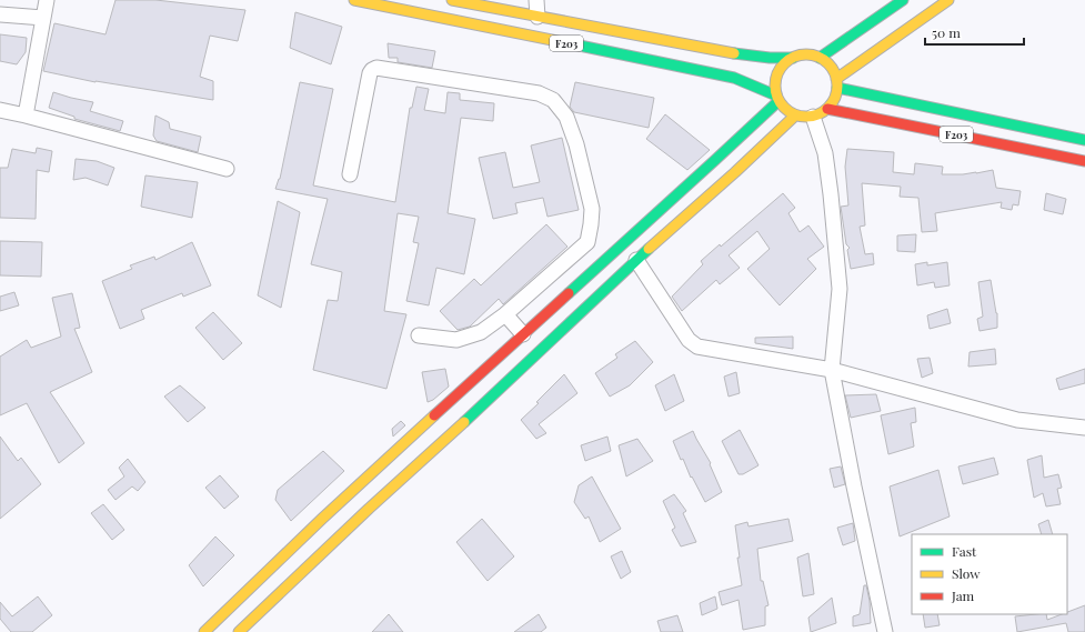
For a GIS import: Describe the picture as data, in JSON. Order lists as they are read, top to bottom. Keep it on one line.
{"streets":{"street":["F203"]},"legend":["Fast","Slow","Jam"],"scale_bar":"50 m"}
